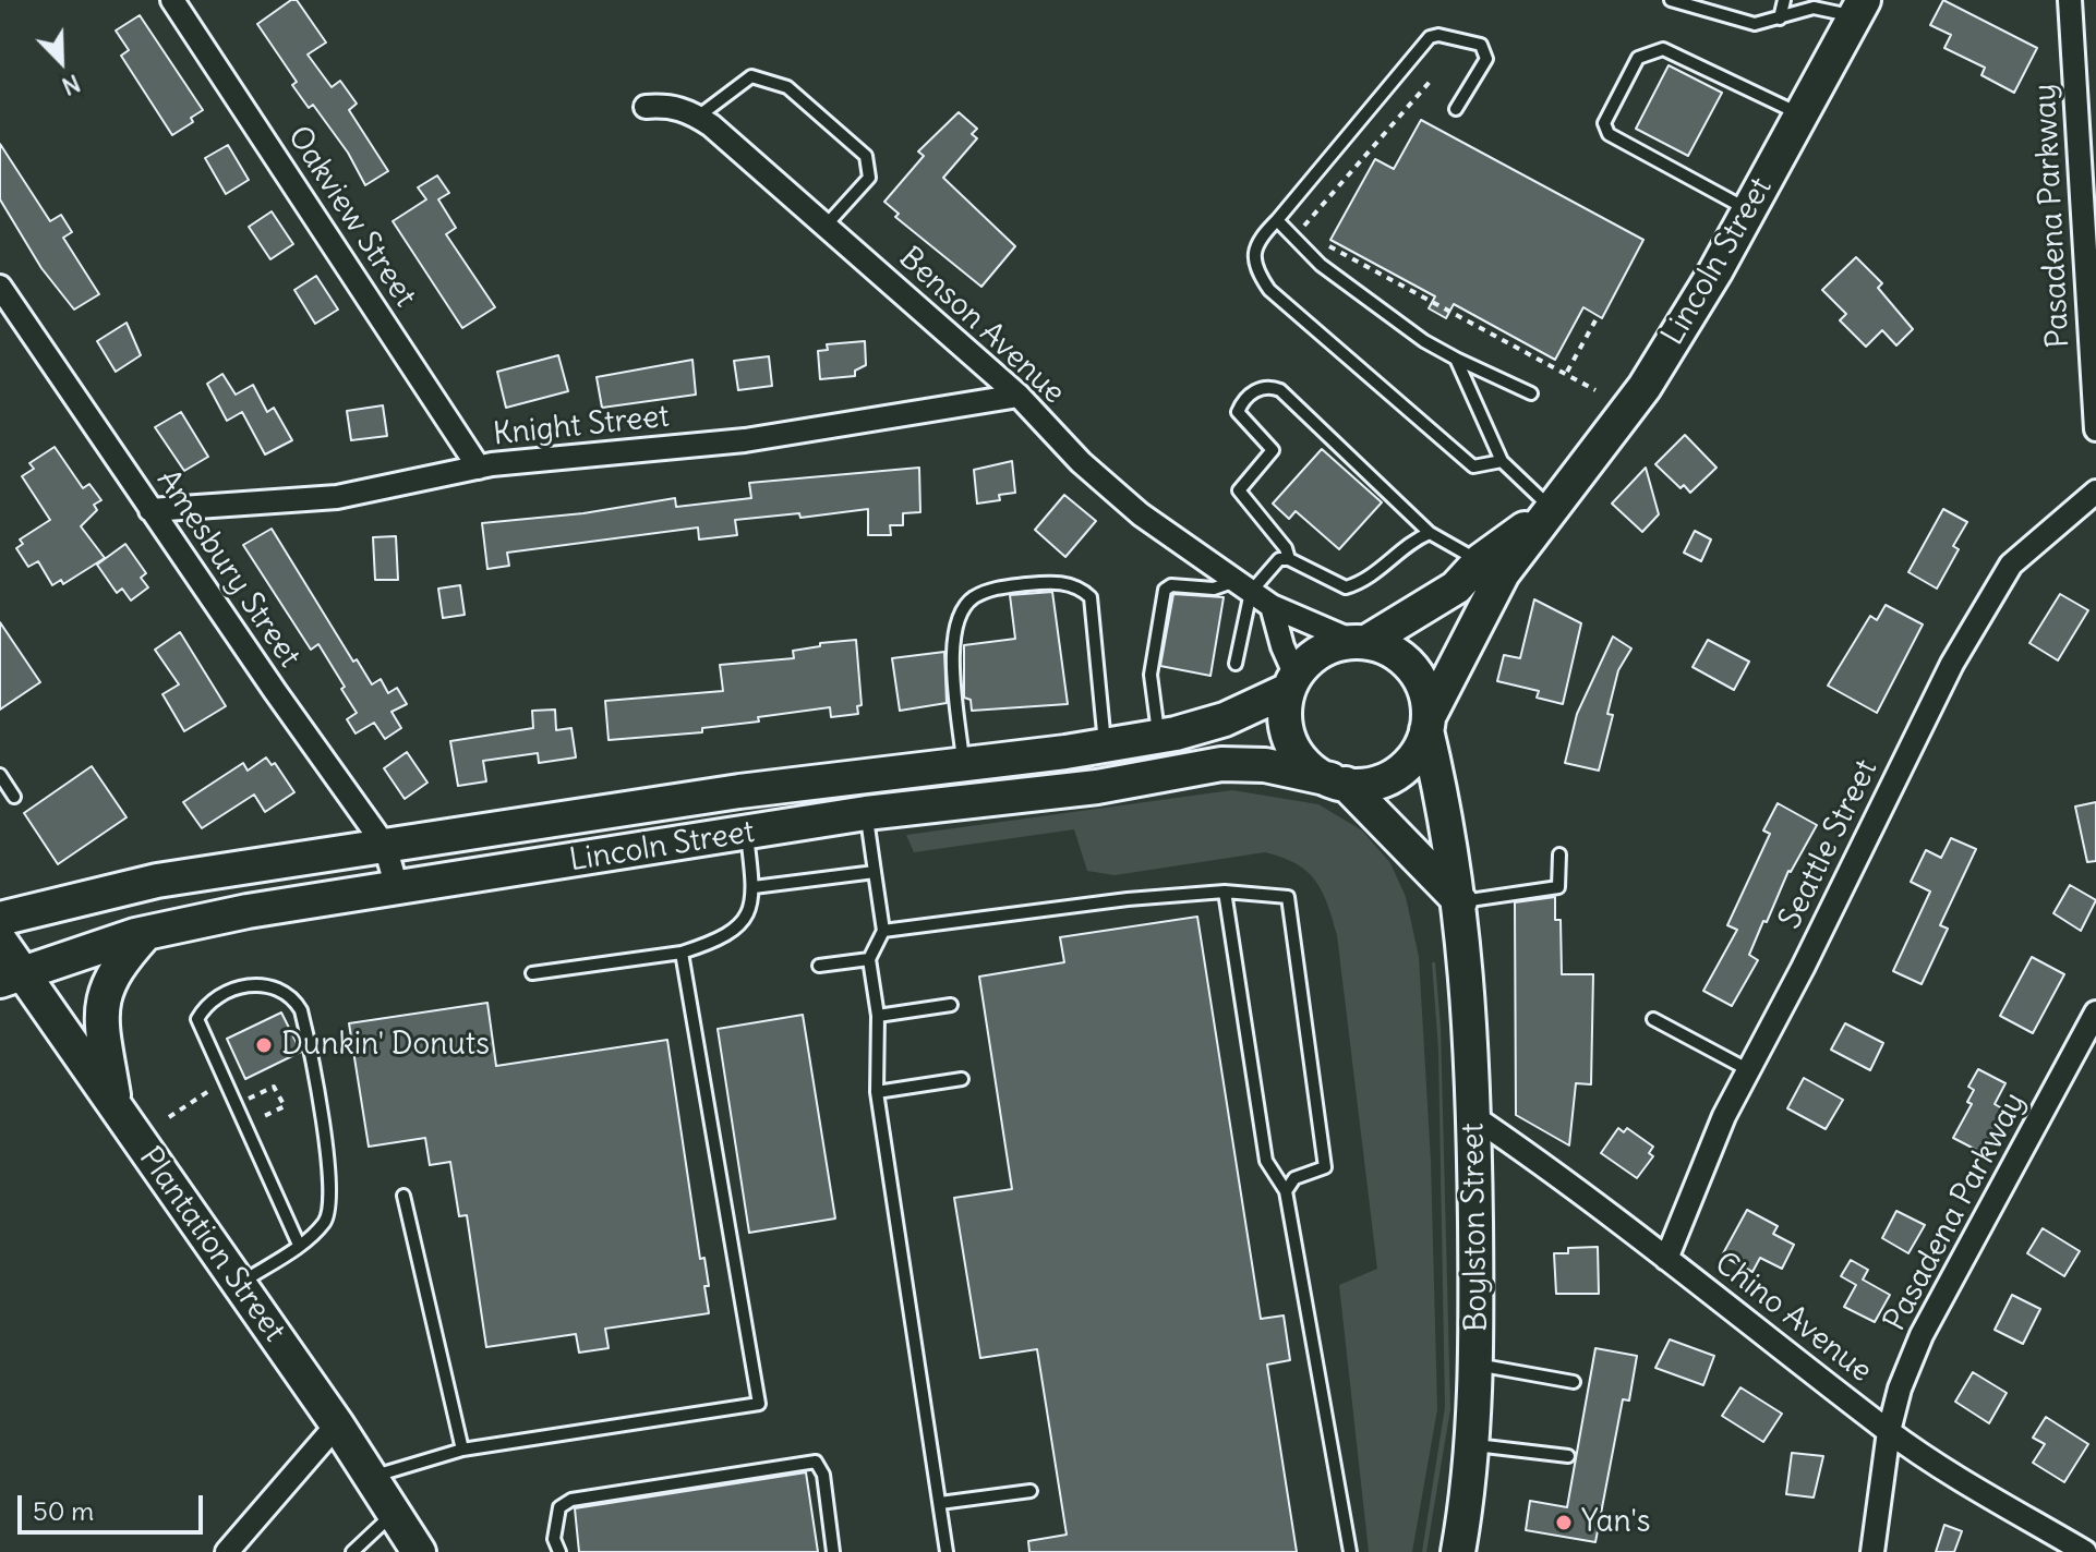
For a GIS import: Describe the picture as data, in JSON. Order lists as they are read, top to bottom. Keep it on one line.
{"streets":{"main road":["Lincoln Street","Boylston Street","Plantation Street"],"street":["Pasadena Parkway","Oakview Street","Benson Avenue","Knight Street","Amesbury Street","Seattle Street","Chino Avenue"]},"crossings":[["Pasadena Parkway","Chino Avenue"],["Oakview Street","Knight Street"],["Lincoln Street","Benson Avenue"],["Lincoln Street","Amesbury Street"],["Lincoln Street","Boylston Street"],["Lincoln Street","Plantation Street"],["Benson Avenue","Knight Street"],["Benson Avenue","Boylston Street"],["Knight Street","Amesbury Street"],["Seattle Street","Chino Avenue"],["Boylston Street","Chino Avenue"]],"places":["Dunkin' Donuts","Yan's"],"scale_bar":"50 m","north":"bottom right"}
